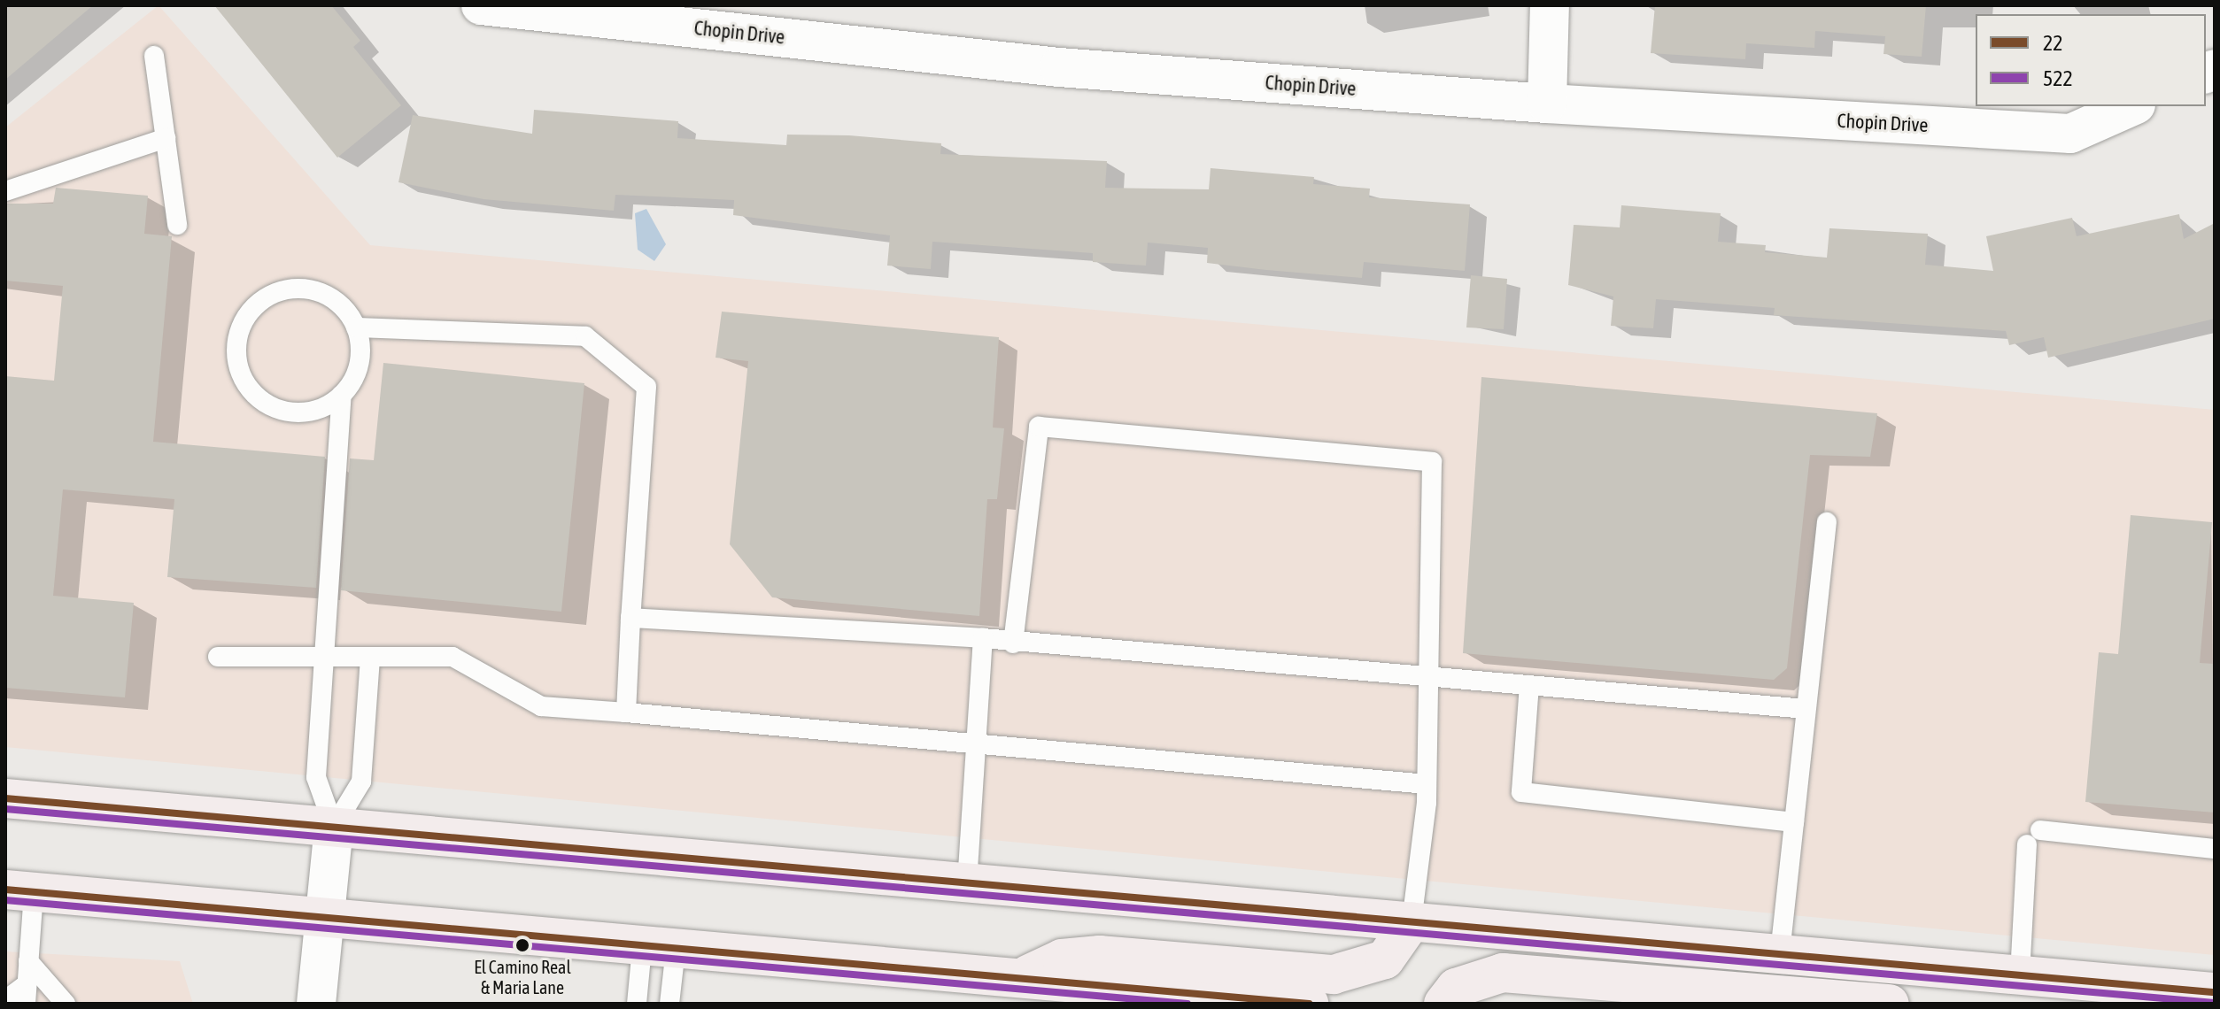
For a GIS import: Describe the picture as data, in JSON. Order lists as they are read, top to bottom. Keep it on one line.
{"streets":{"street":["Chopin Drive"]},"places":["El Camino Real & Maria Lane"],"lines":["transit line 22","transit line 522"],"legend":["22","522"]}
